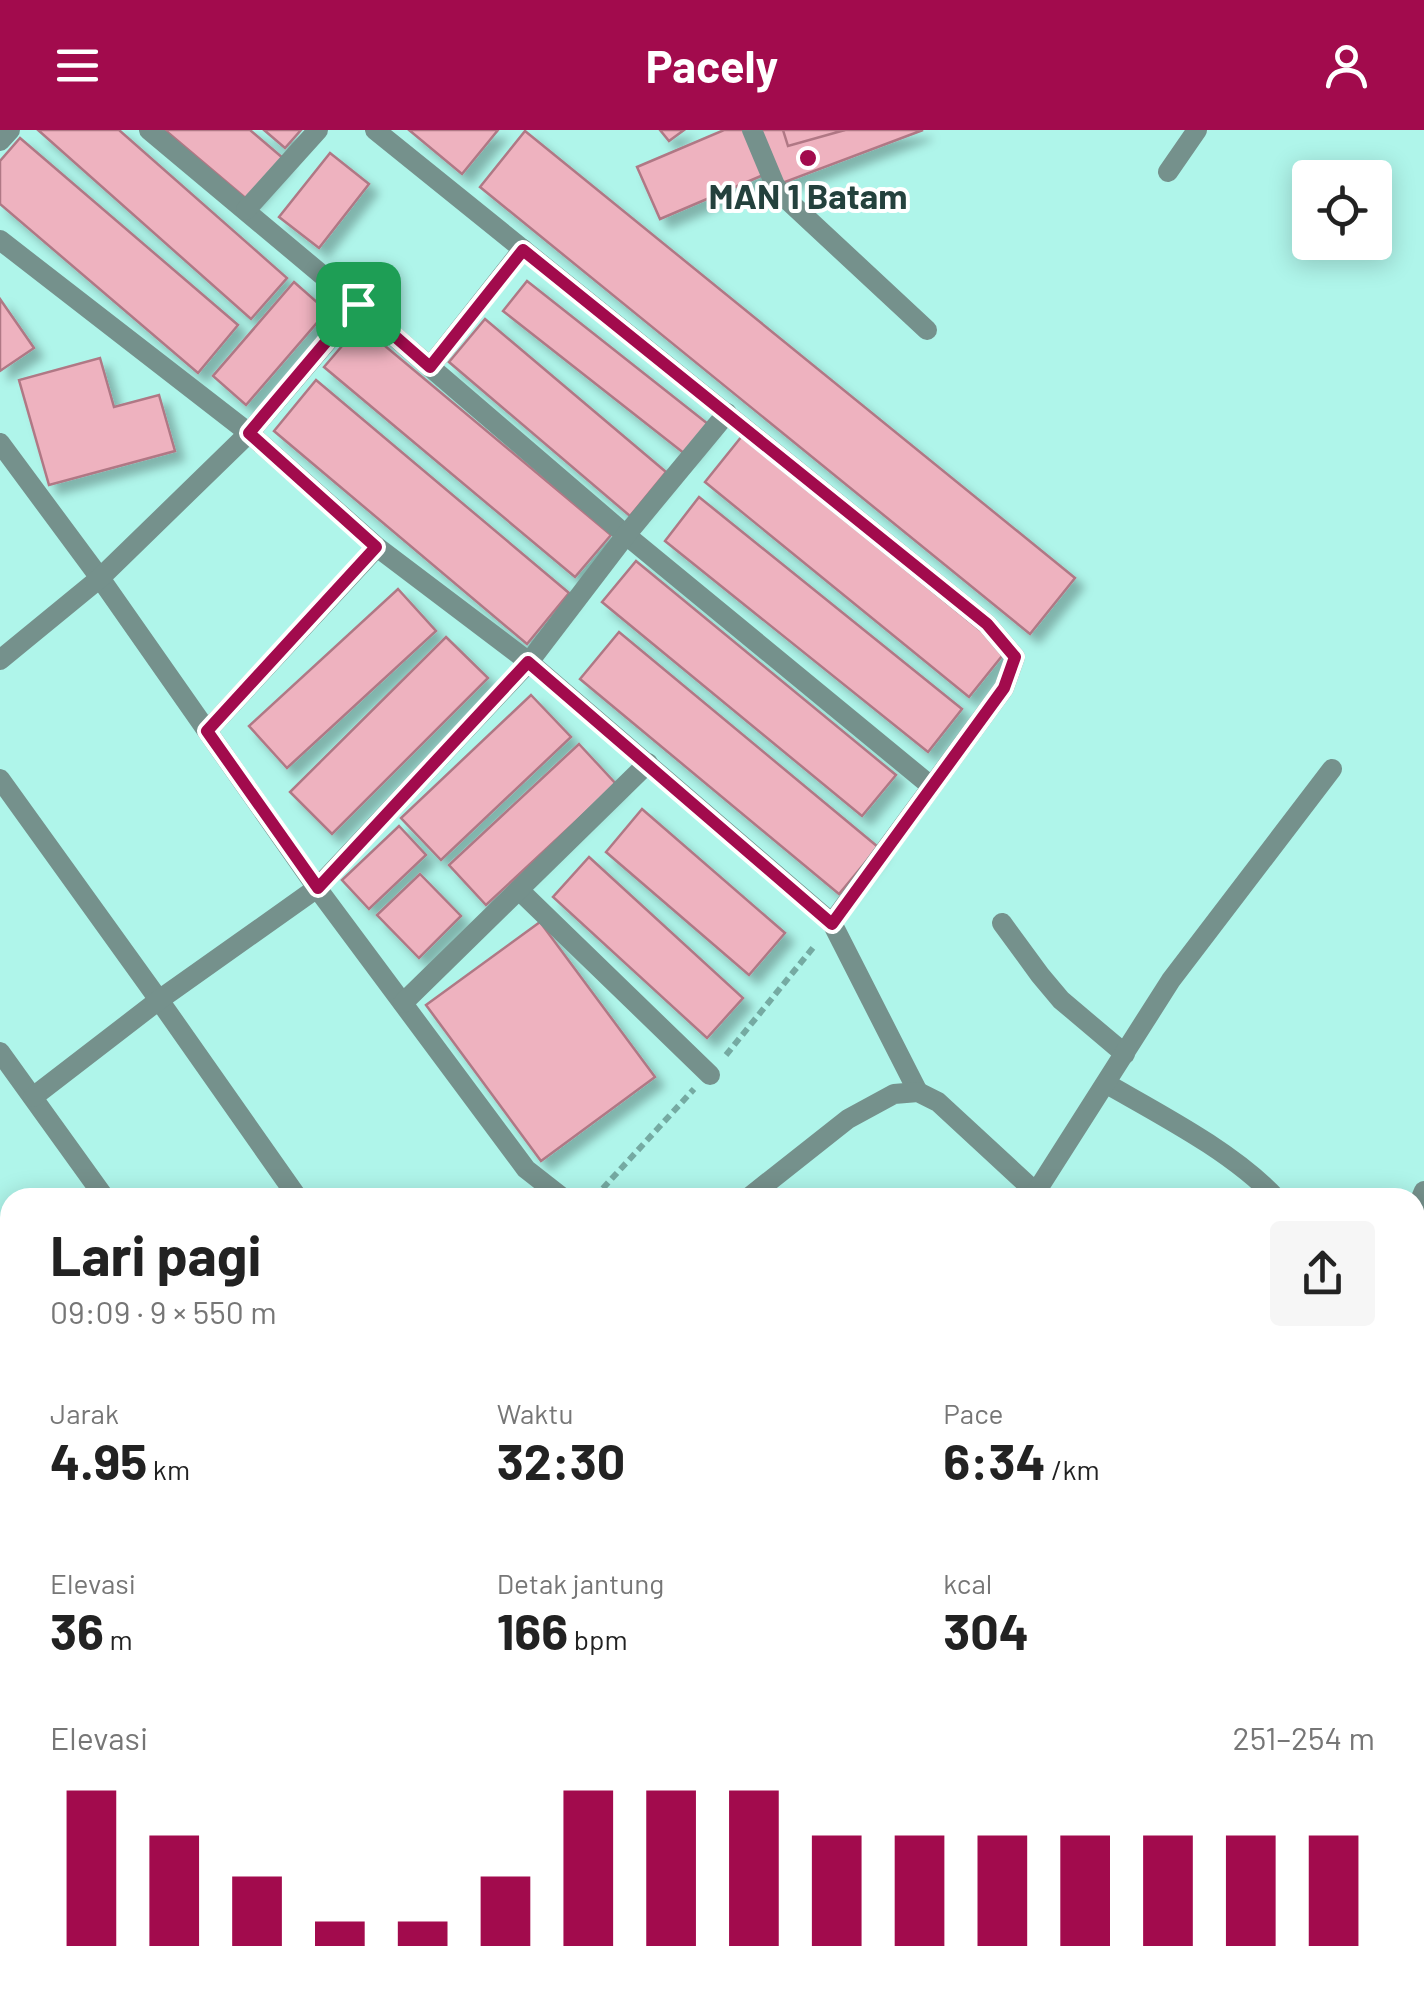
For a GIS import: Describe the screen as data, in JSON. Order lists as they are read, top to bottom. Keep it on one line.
{"places":["MAN 1 Batam"],"page":{"header":"Pacely","heading":["Lari pagi","09:09 · 9 × 550 m"],"stats":[["Jarak","4.95 km"],["Waktu","32:30"],["Pace","6:34 /km"],["Elevasi","36 m"],["Detak jantung","166 bpm"],["kcal","304"]],"chart":["Elevasi","251–254 m"]}}
